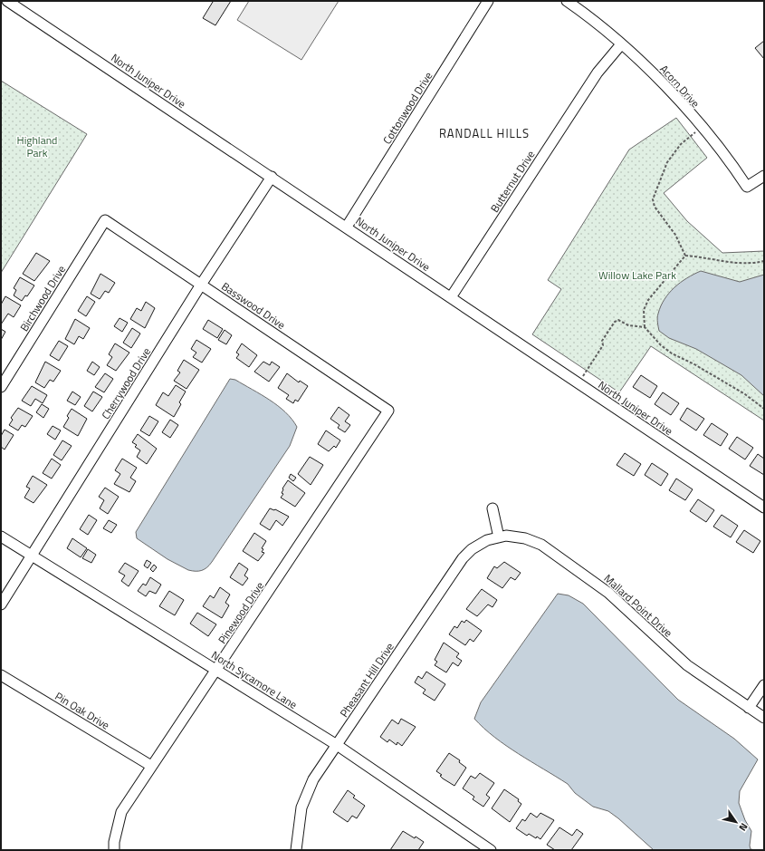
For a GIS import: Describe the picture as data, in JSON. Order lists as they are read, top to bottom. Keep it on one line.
{"streets":{"street":["North Juniper Drive","Acorn Drive","Cottonwood Drive","Butternut Drive","Birchwood Drive","Basswood Drive","Cherrywood Drive","Mallard Point Drive","Pinewood Drive","North Sycamore Lane","Pheasant Hill Drive","Pin Oak Drive"]},"crossings":[["North Juniper Drive","Cottonwood Drive"],["North Juniper Drive","Butternut Drive"],["North Juniper Drive","Cherrywood Drive"],["Acorn Drive","Butternut Drive"],["Birchwood Drive","Basswood Drive"],["Basswood Drive","Cherrywood Drive"],["Basswood Drive","Pinewood Drive"],["Cherrywood Drive","North Sycamore Lane"],["Mallard Point Drive","Pheasant Hill Drive"],["Pinewood Drive","North Sycamore Lane"],["Pinewood Drive","Pin Oak Drive"],["North Sycamore Lane","Pheasant Hill Drive"]],"districts":["RANDALL HILLS"],"parks":["Highland Park","Willow Lake Park"],"north":"bottom right"}
